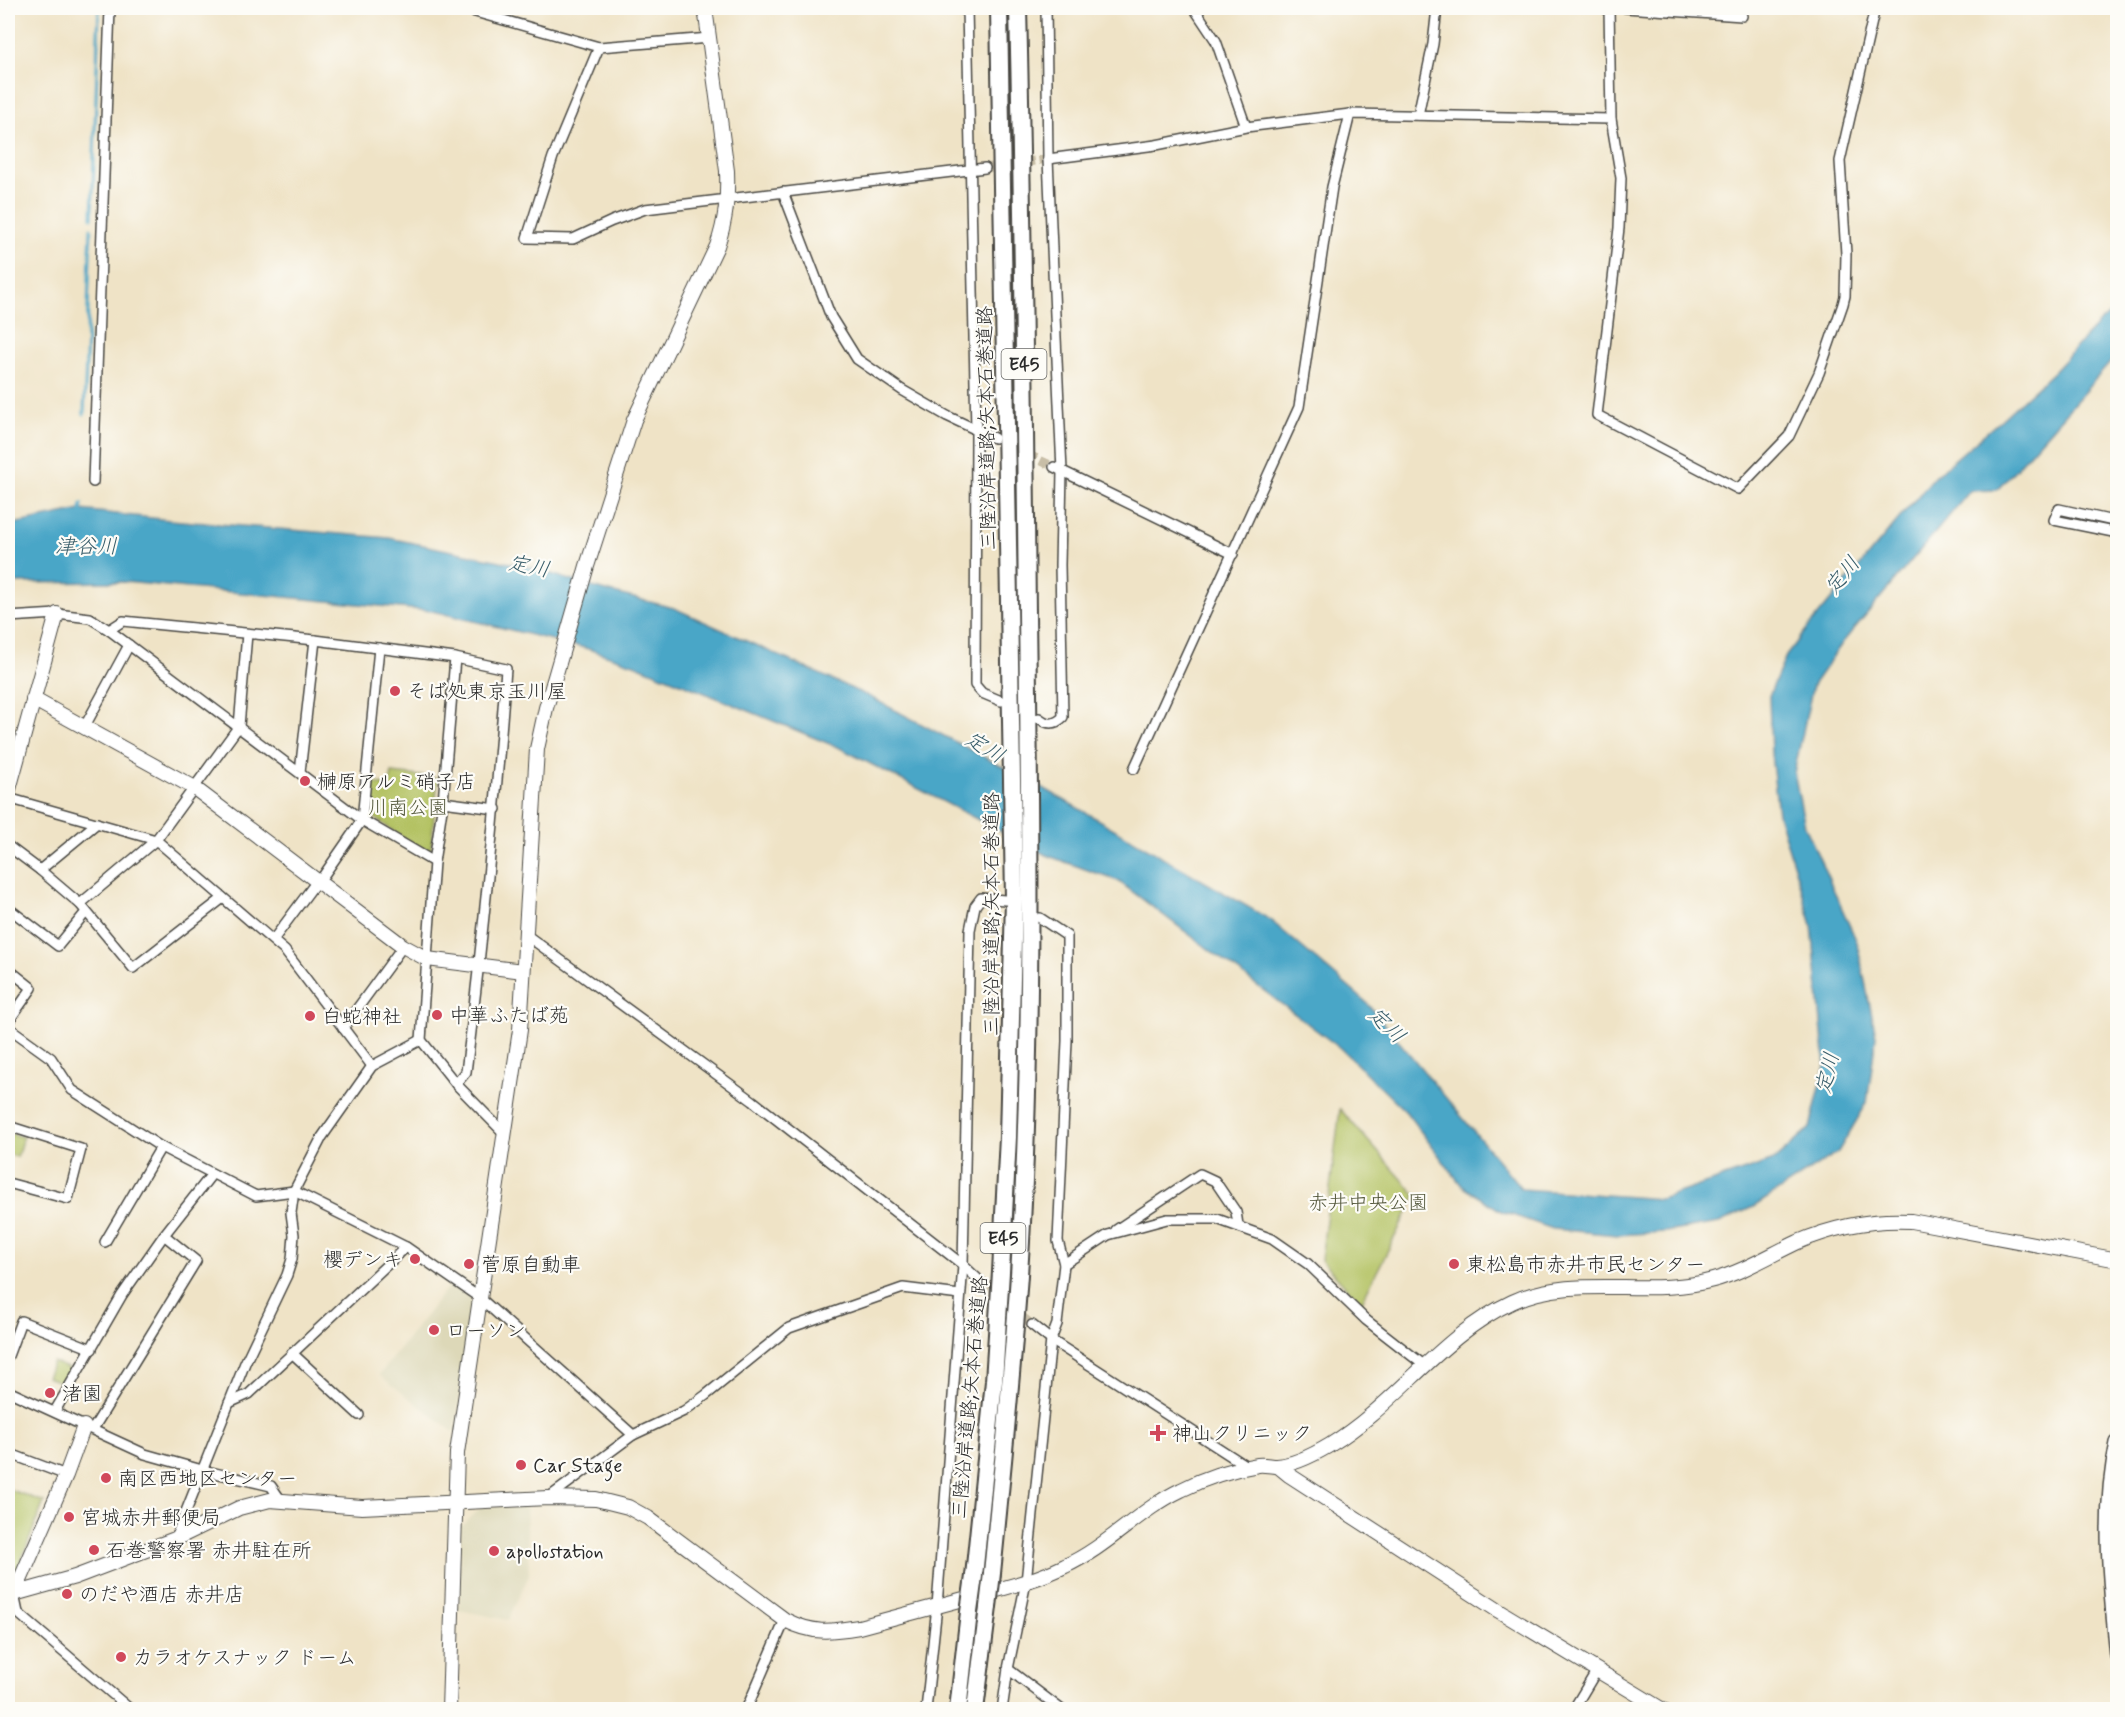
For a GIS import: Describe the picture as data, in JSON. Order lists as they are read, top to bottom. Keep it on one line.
{"streets":{"highway":["E45","三陸沿岸道路;矢本石巻道路"]},"water":["津谷川","定川"],"parks":["川南公園","赤井中央公園"],"places":{"other":["そば処東京玉川屋","榊原アルミ硝子店","中華ふたば苑","白蛇神社","櫻デンキ","菅原自動車","東松島市赤井市民センター","ローソン","渚園","Car Stage","南区西地区センター","宮城赤井郵便局","石巻警察署 赤井駐在所","apollostation","のだや酒店 赤井店","カラオケスナック ドーム"],"health":["神山クリニック"]}}
